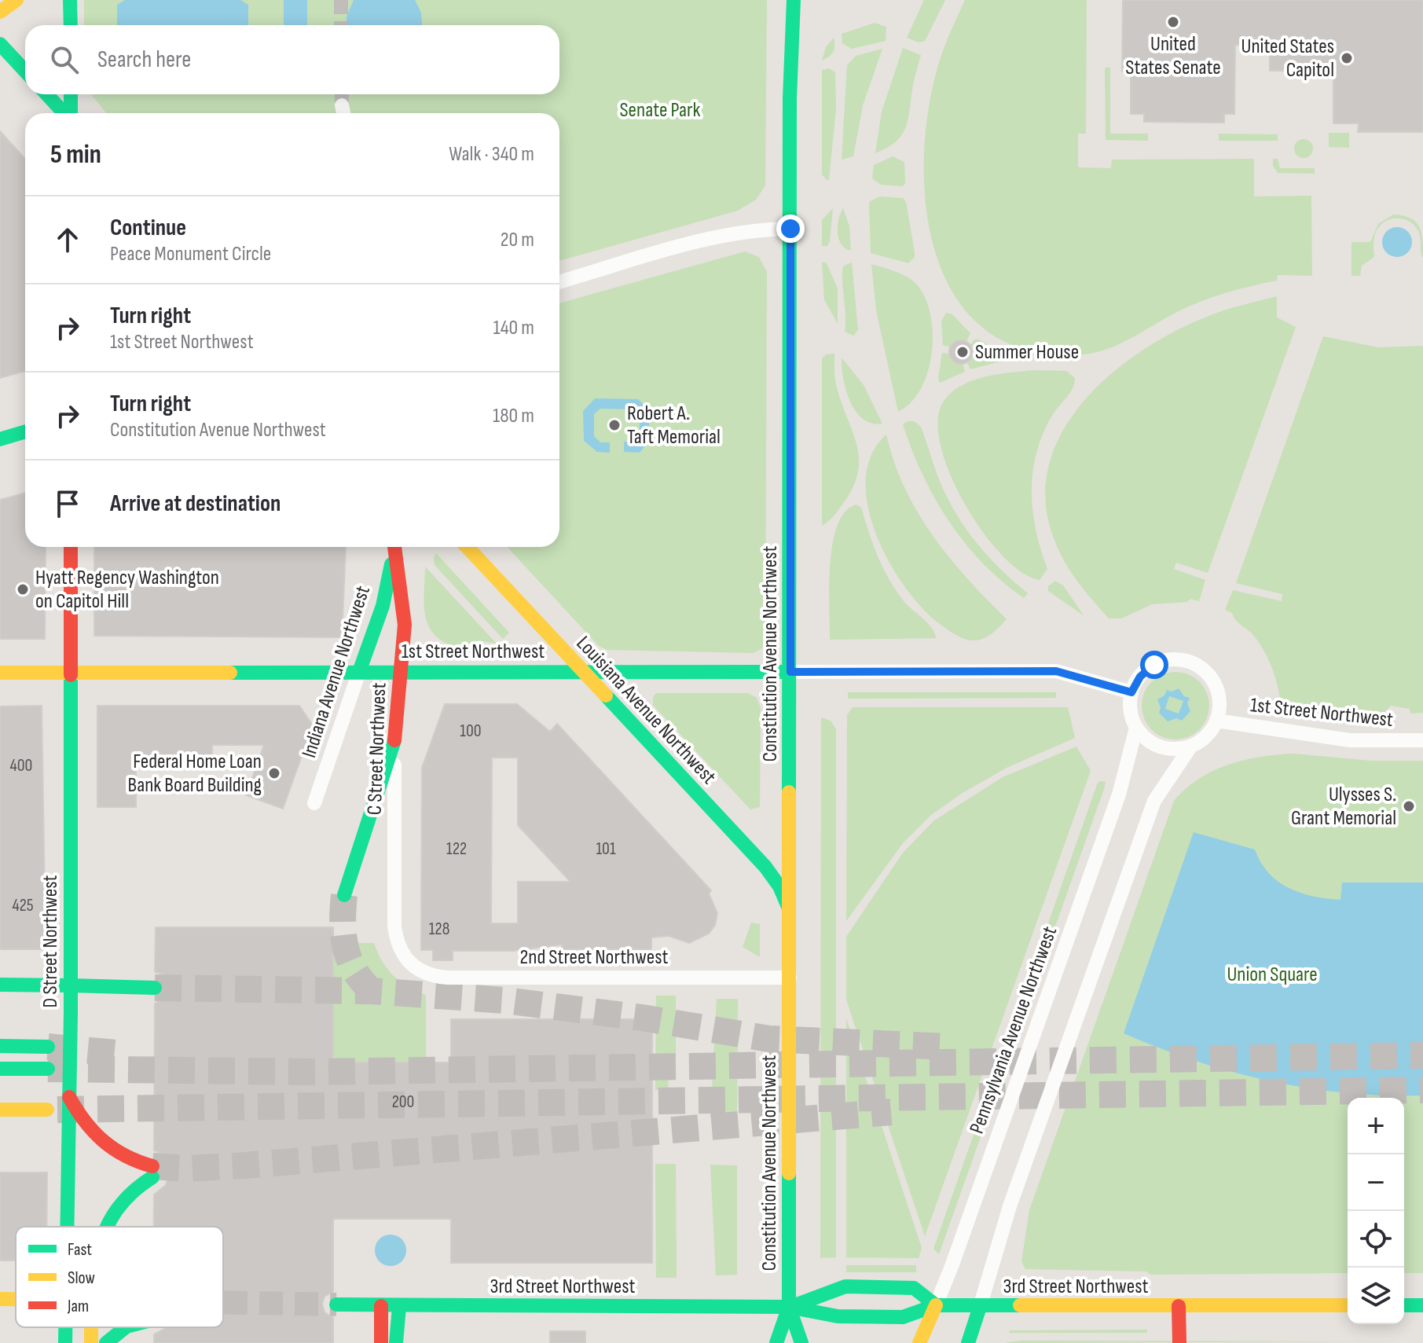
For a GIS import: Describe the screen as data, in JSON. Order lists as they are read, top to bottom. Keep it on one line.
{"streets":{"main road":["1st Street Northwest","Constitution Avenue Northwest","Indiana Avenue Northwest","Louisiana Avenue Northwest","C Street Northwest","D Street Northwest","Pennsylvania Avenue Northwest","3rd Street Northwest"],"street":["2nd Street Northwest"]},"crossings":[["1st Street Northwest","Constitution Avenue Northwest"],["1st Street Northwest","Indiana Avenue Northwest"],["1st Street Northwest","Louisiana Avenue Northwest"],["1st Street Northwest","C Street Northwest"],["1st Street Northwest","D Street Northwest"],["1st Street Northwest","Pennsylvania Avenue Northwest"],["Constitution Avenue Northwest","Louisiana Avenue Northwest"],["Constitution Avenue Northwest","2nd Street Northwest"],["Constitution Avenue Northwest","3rd Street Northwest"],["C Street Northwest","2nd Street Northwest"],["Pennsylvania Avenue Northwest","3rd Street Northwest"]],"parks":["Senate Park","Union Square"],"places":["United States Senate","United States Capitol","Summer House","Robert A. Taft Memorial","Hyatt Regency Washington on Capitol Hill","Federal Home Loan Bank Board Building","Ulysses S. Grant Memorial"],"house_numbers":["100","400","122","101","425","128","200"],"legend":["Fast","Slow","Jam"],"page":{"search":"Search here","heading":["5 min","Walk · 340 m"],"list":[["Continue","Peace Monument Circle","20 m"],["Turn right","1st Street Northwest","140 m"],["Turn right","Constitution Avenue Northwest","180 m"],"Arrive at destination"],"map_buttons":["+","−"]}}
